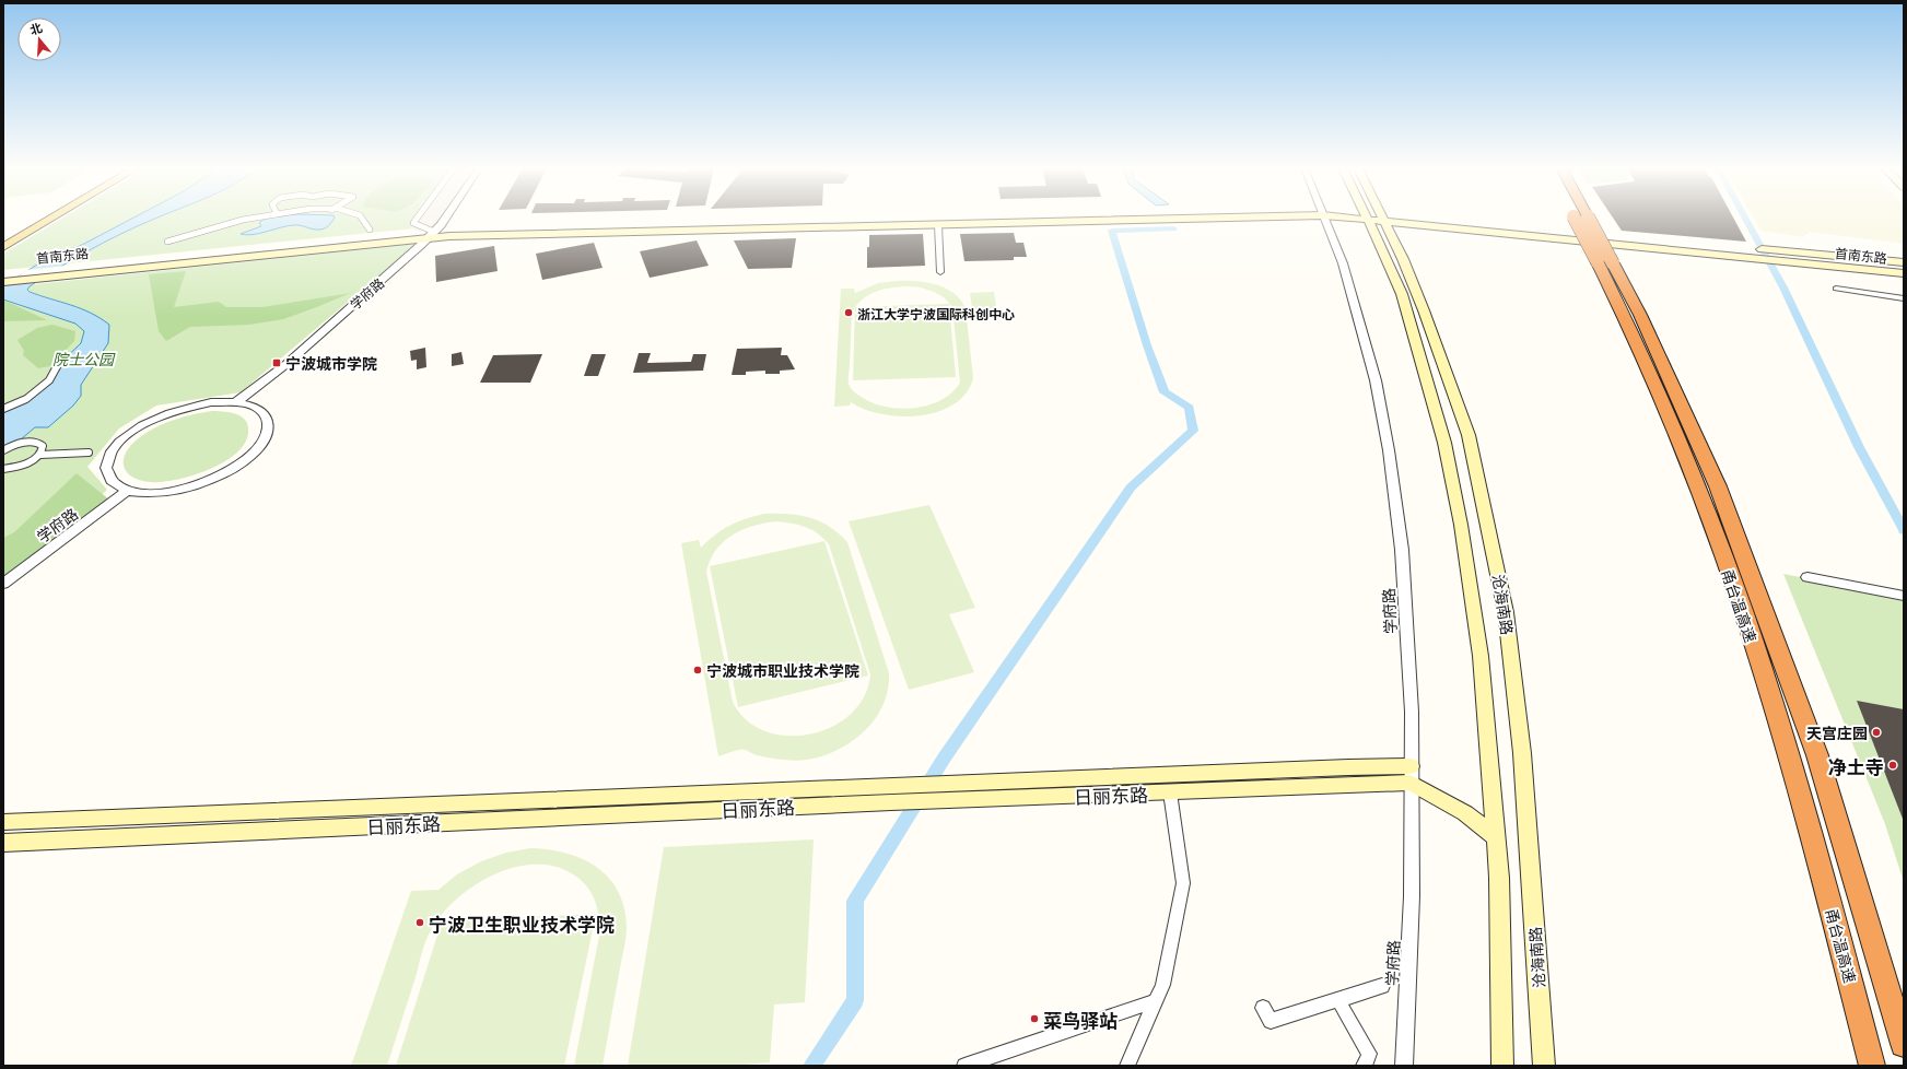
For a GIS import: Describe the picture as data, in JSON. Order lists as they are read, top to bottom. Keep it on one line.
{"streets":{"highway":["甬台温高速"],"main road":["首南东路","沧海南路","日丽东路"],"street":["学府路"]},"crossings":[["首南东路","学府路"],["首南东路","甬台温高速"],["学府路","日丽东路"]],"parks":["院士公园"],"places":{"other":["浙江大学宁波国际科创中心","宁波城市职业技术学院","天宫庄园","净土寺","宁波卫生职业技术学院","菜鸟驿站"],"transit":["宁波城市学院"]},"north":"top"}
